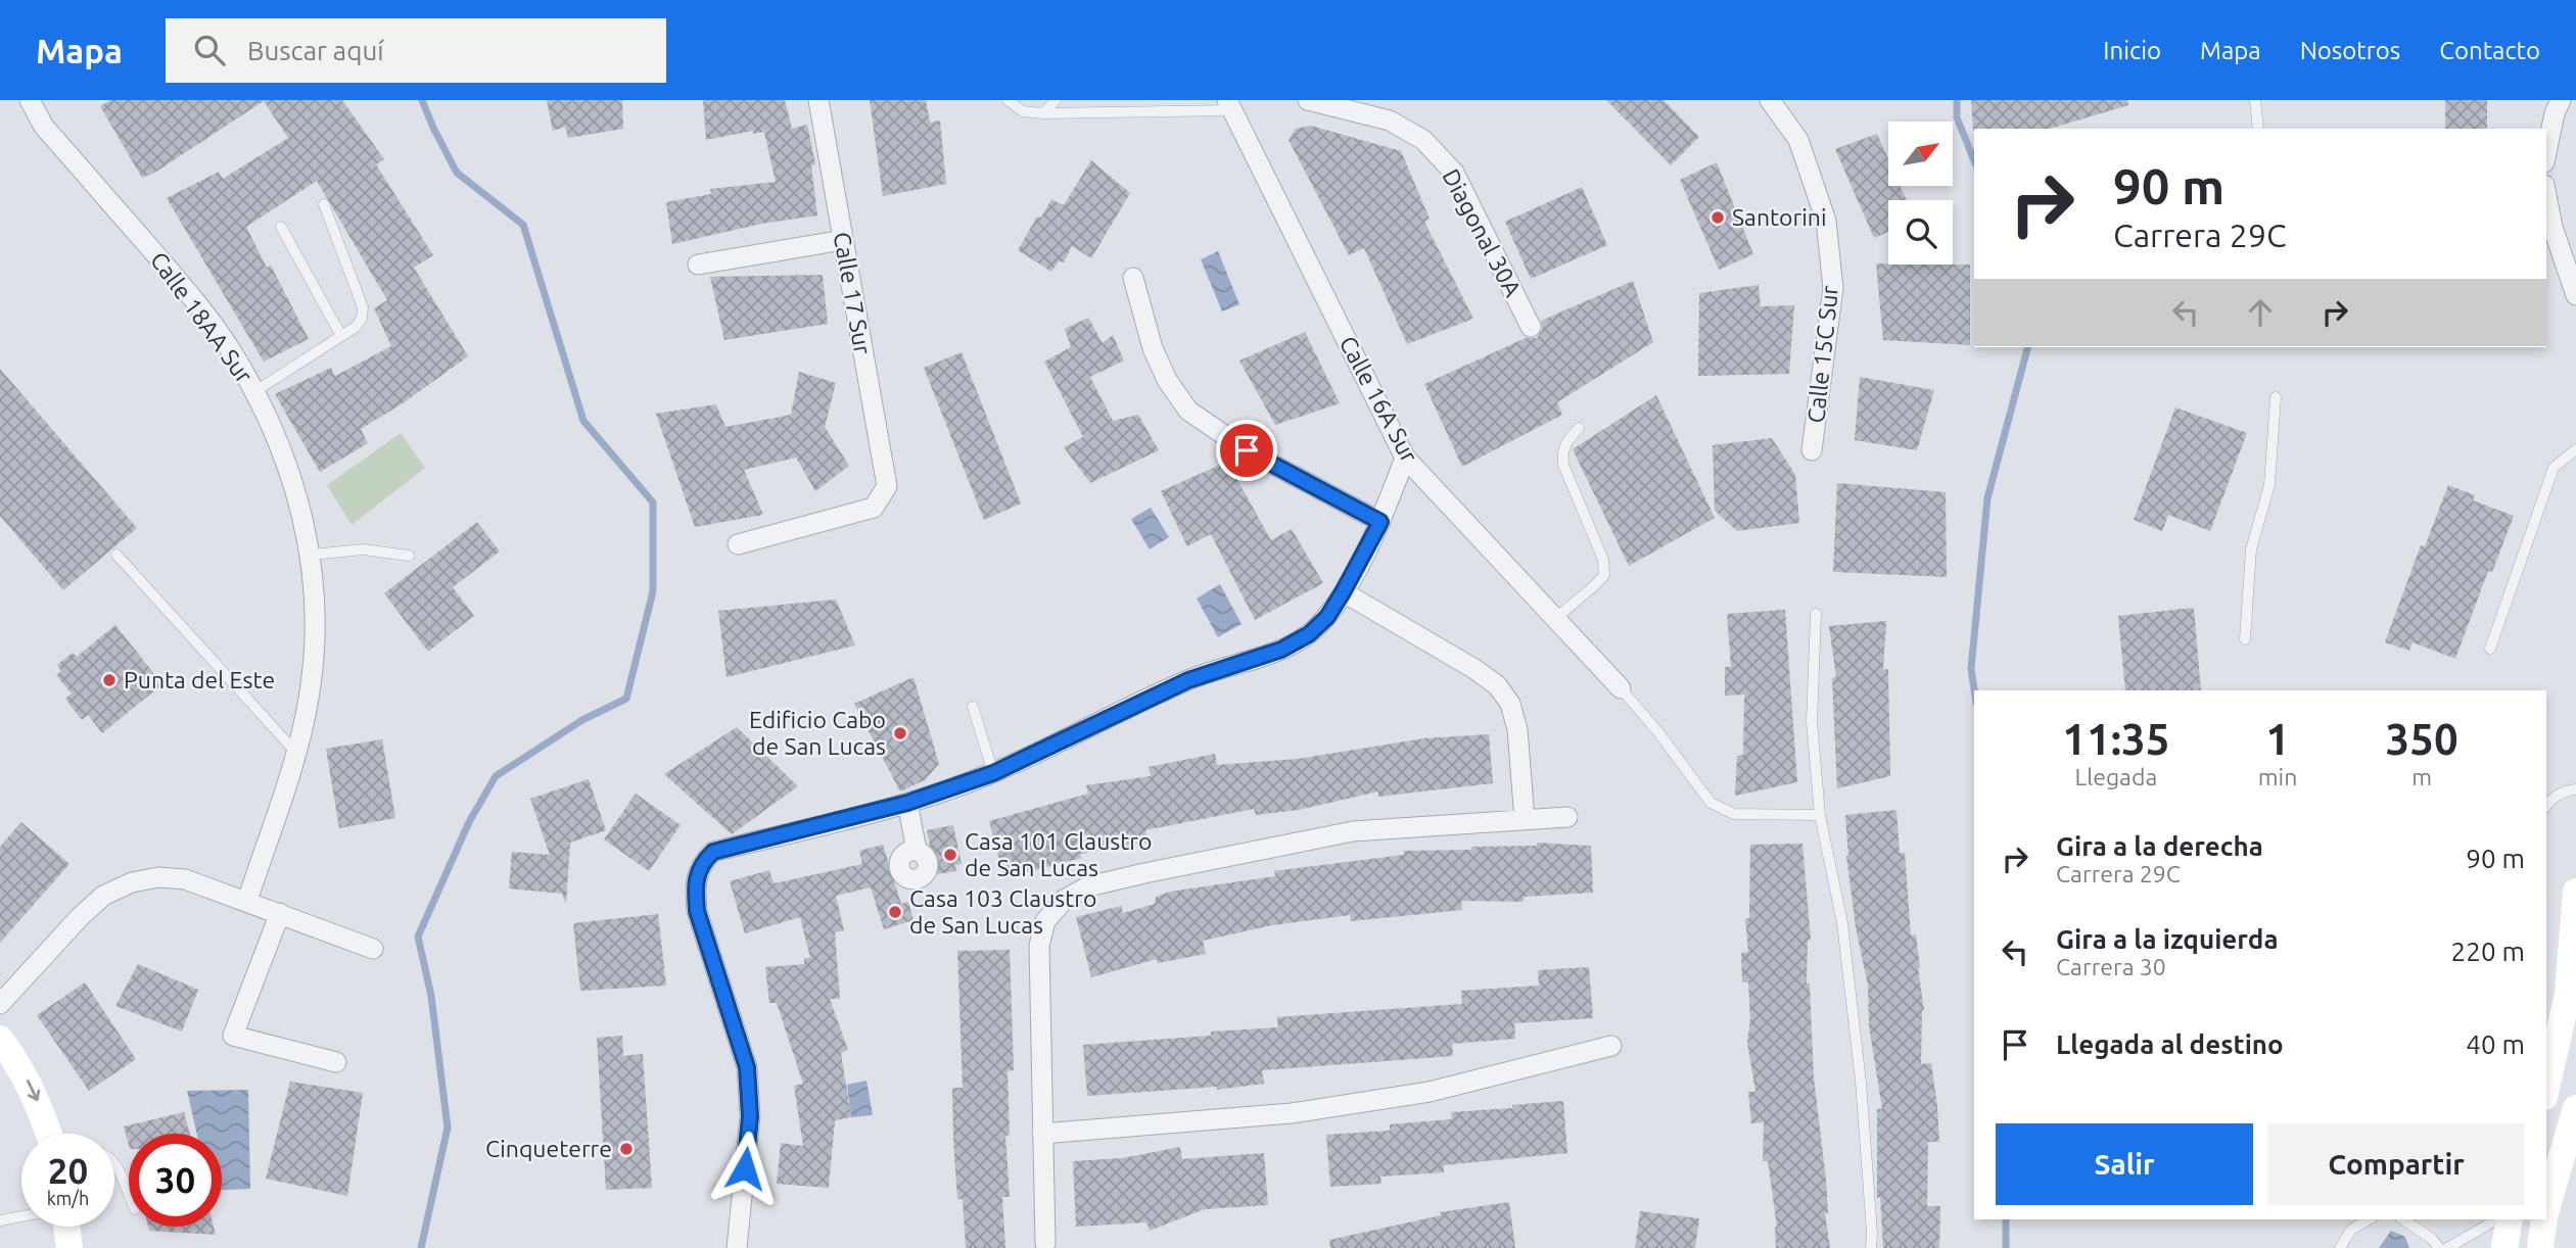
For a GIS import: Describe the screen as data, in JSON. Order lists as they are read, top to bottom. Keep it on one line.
{"streets":{"street":["Diagonal 30A","Calle 17 Sur","Calle 18AA Sur","Calle 15C Sur","Calle 16A Sur"]},"places":["Santorini","Punta del Este","Edificio Cabo de San Lucas","Casa 101 Claustro de San Lucas","Casa 103 Claustro de San Lucas","Cinqueterre"],"north":"top right","page":{"header":"Mapa","search":"Buscar aquí","nav":["Inicio","Mapa","Nosotros","Contacto"],"turn":["90 m","Carrera 29C"],"eta":["11:35","Llegada","1","min","350","m"],"list":[{"name":"Gira a la derecha","note":"Carrera 29C","value":"90 m"},{"name":"Gira a la izquierda","note":"Carrera 30","value":"220 m"},{"name":"Llegada al destino","value":"40 m"}],"buttons":["Salir","Compartir"],"speed":"20 km/h","limit":"30"}}
